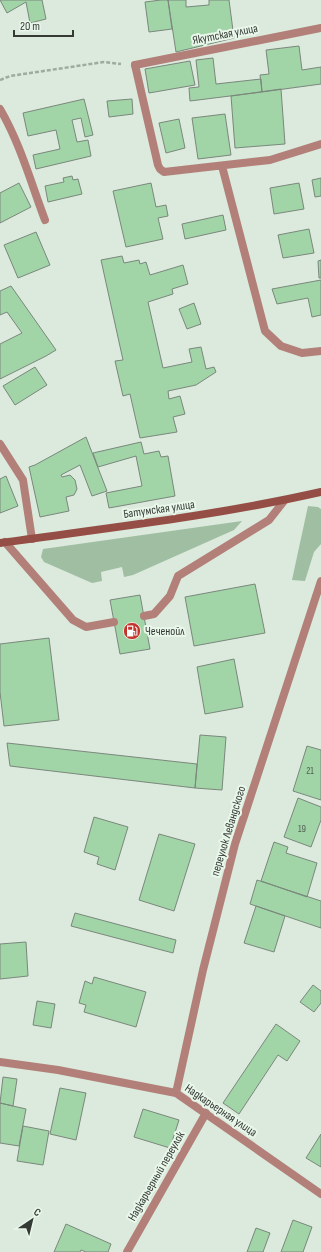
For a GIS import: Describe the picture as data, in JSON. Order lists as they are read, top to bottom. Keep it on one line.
{"streets":{"main road":["Батумская улица"],"street":["Якутская улица","переулок Левандского","Надкарьерная улица","Надкарьерный переулок"]},"crossings":[["переулок Левандского","Надкарьерная улица"],["Надкарьерная улица","Надкарьерный переулок"]],"places":{"fuel station":["Чеченойл"]},"house_numbers":["21","19"],"scale_bar":"20 m","north":"top right"}
